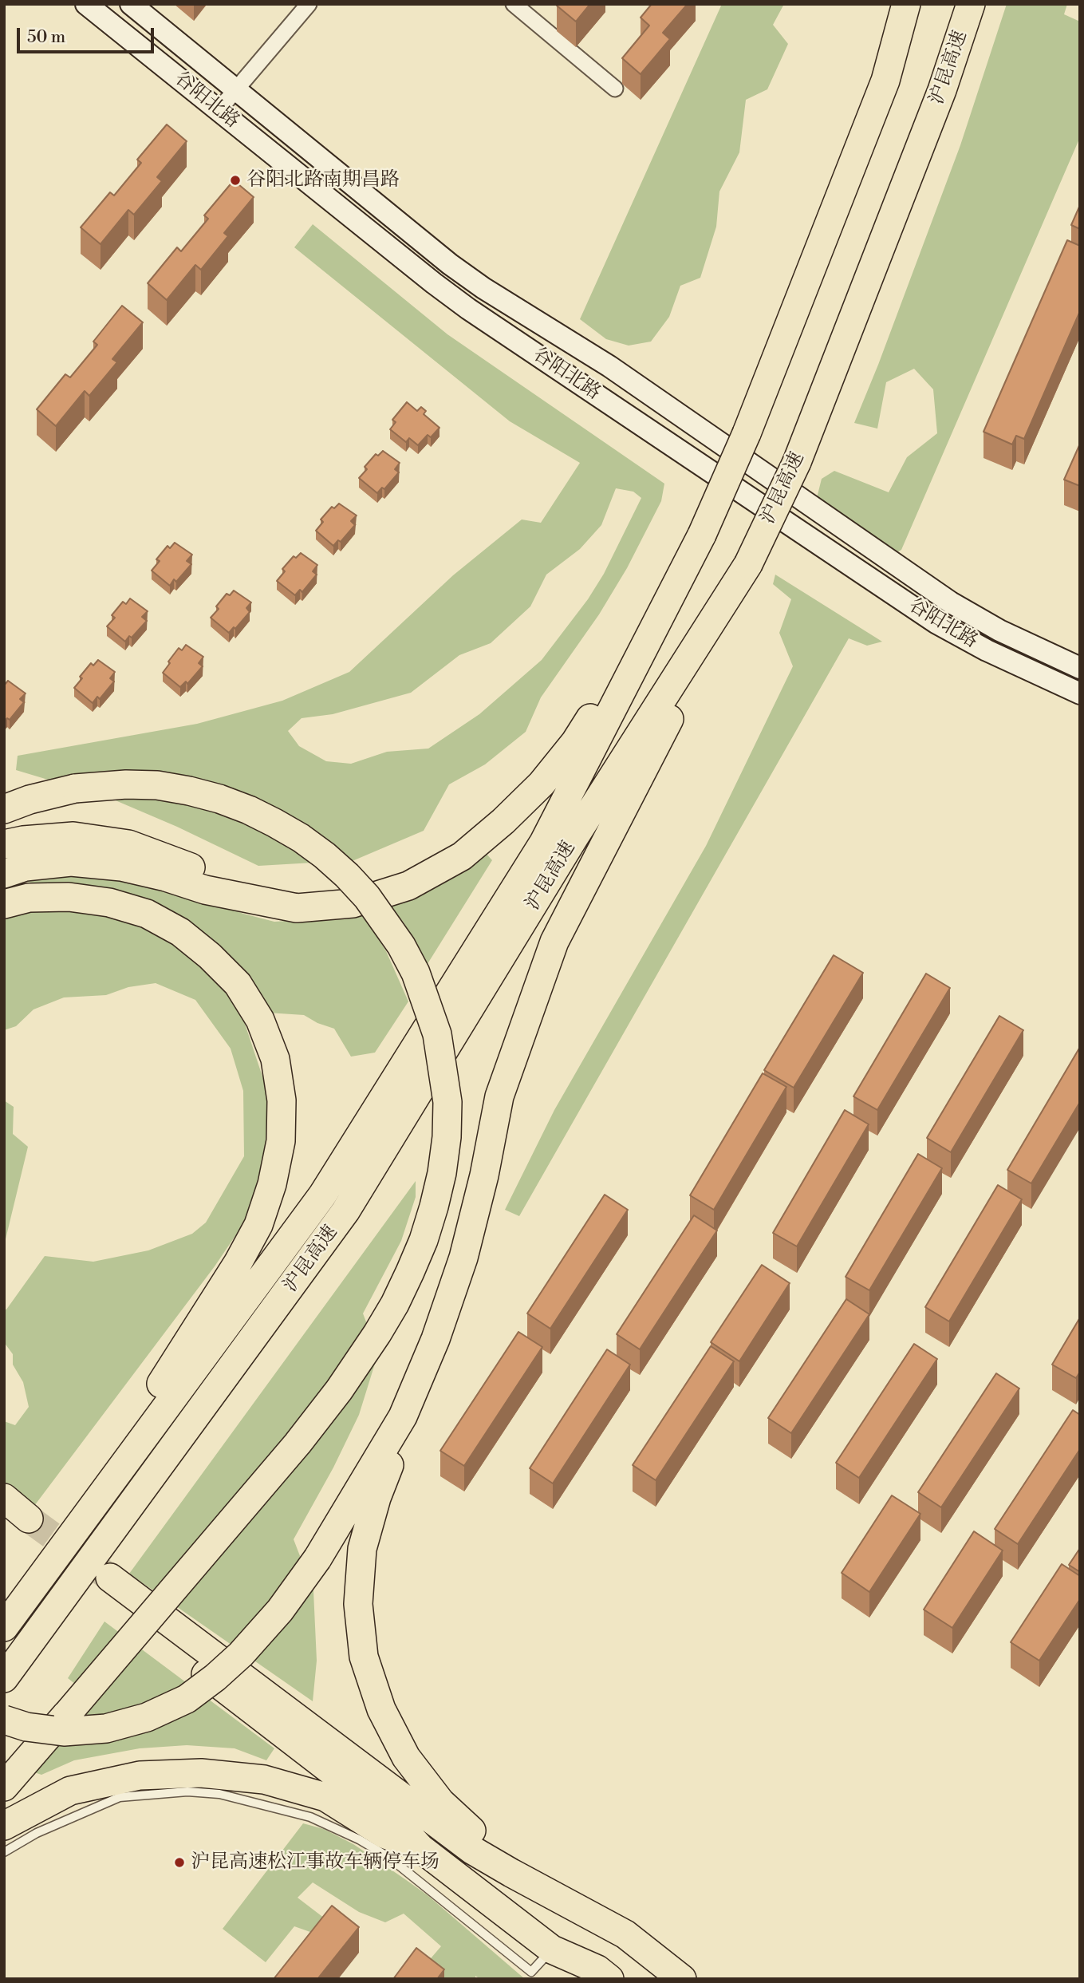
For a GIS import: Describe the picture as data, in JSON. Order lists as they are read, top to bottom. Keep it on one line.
{"streets":{"highway":["沪昆高速"],"main road":["谷阳北路"]},"places":["谷阳北路南期昌路","沪昆高速松江事故车辆停车场"],"scale_bar":"50 m"}
